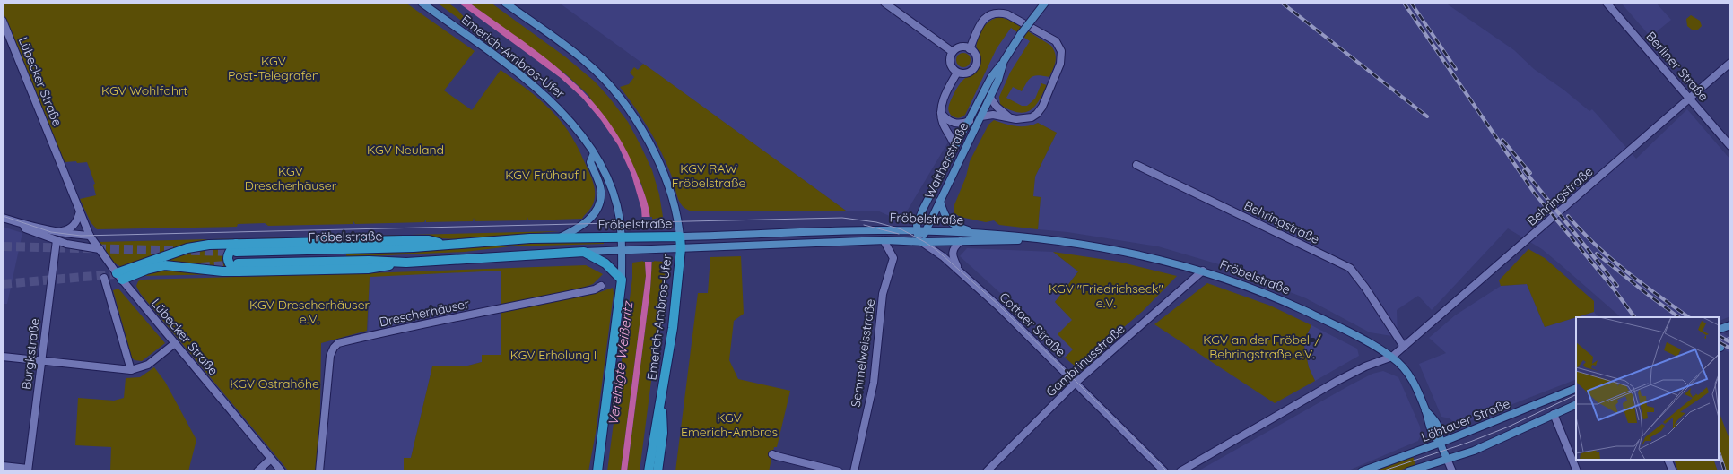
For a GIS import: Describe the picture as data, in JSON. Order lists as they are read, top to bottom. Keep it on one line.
{"streets":{"main road":["Emerich-Ambros-Ufer","Waltherstraße","Fröbelstraße","Löbtauer Straße"],"street":["Berliner Straße","Lübecker Straße","Behringstraße","Drescherhäuser","Cottaer Straße","Semmelweisstraße","Burgkstraße","Gambrinusstraße"]},"crossings":[["Emerich-Ambros-Ufer","Fröbelstraße"],["Berliner Straße","Behringstraße"],["Lübecker Straße","Fröbelstraße"],["Waltherstraße","Fröbelstraße"],["Waltherstraße","Cottaer Straße"],["Behringstraße","Fröbelstraße"],["Fröbelstraße","Cottaer Straße"],["Fröbelstraße","Semmelweisstraße"],["Fröbelstraße","Gambrinusstraße"],["Fröbelstraße","Löbtauer Straße"],["Cottaer Straße","Gambrinusstraße"]],"water":["Vereinigte Weißeritz"],"parks":["KGV Post-Telegrafen","KGV Wohlfahrt","KGV Neuland","KGV RAW Fröbelstraße","KGV Drescherhäuser","KGV Frühauf I","KGV \"Friedrichseck\" e.V.","KGV Drescherhäuser e.V.","KGV an der Fröbel-/ Behringstraße e.V.","KGV Erholung I","KGV Ostrahöhe","KGV Emerich-Ambros"]}
